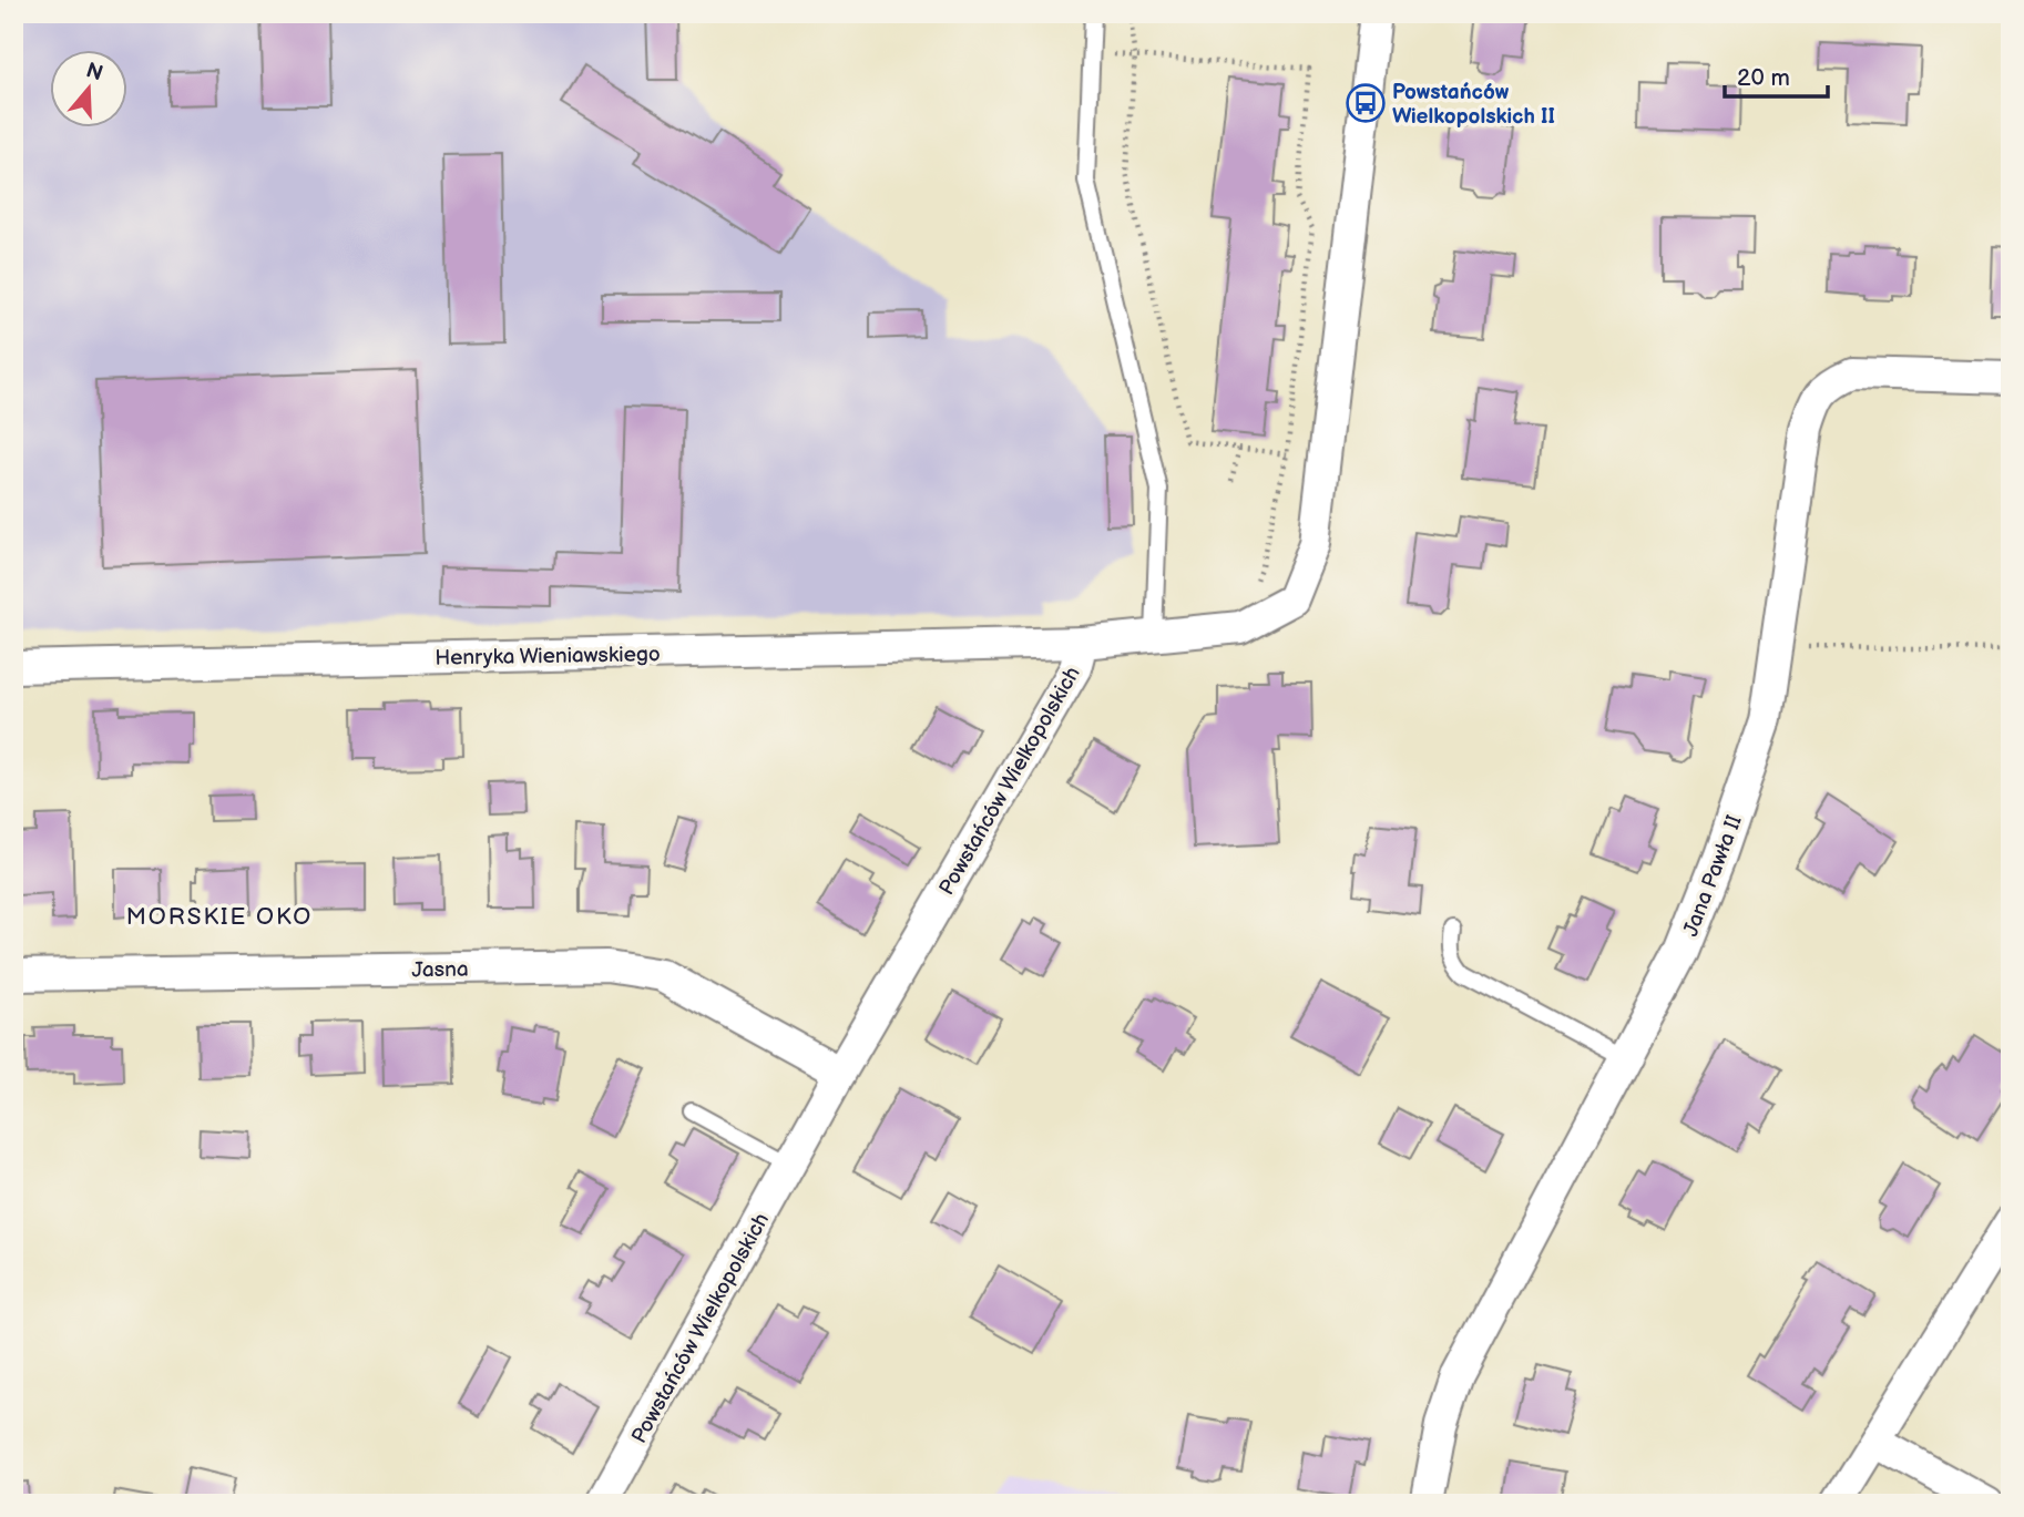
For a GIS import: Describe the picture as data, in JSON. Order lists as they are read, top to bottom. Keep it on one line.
{"streets":{"street":["Henryka Wieniawskiego","Powstańców Wielkopolskich","Jana Pawła II","Jasna"]},"crossings":[["Henryka Wieniawskiego","Powstańców Wielkopolskich"],["Powstańców Wielkopolskich","Jasna"]],"districts":["MORSKIE OKO"],"places":{"bus stop":["Powstańców Wielkopolskich II"]},"scale_bar":"20 m","north":"top"}
